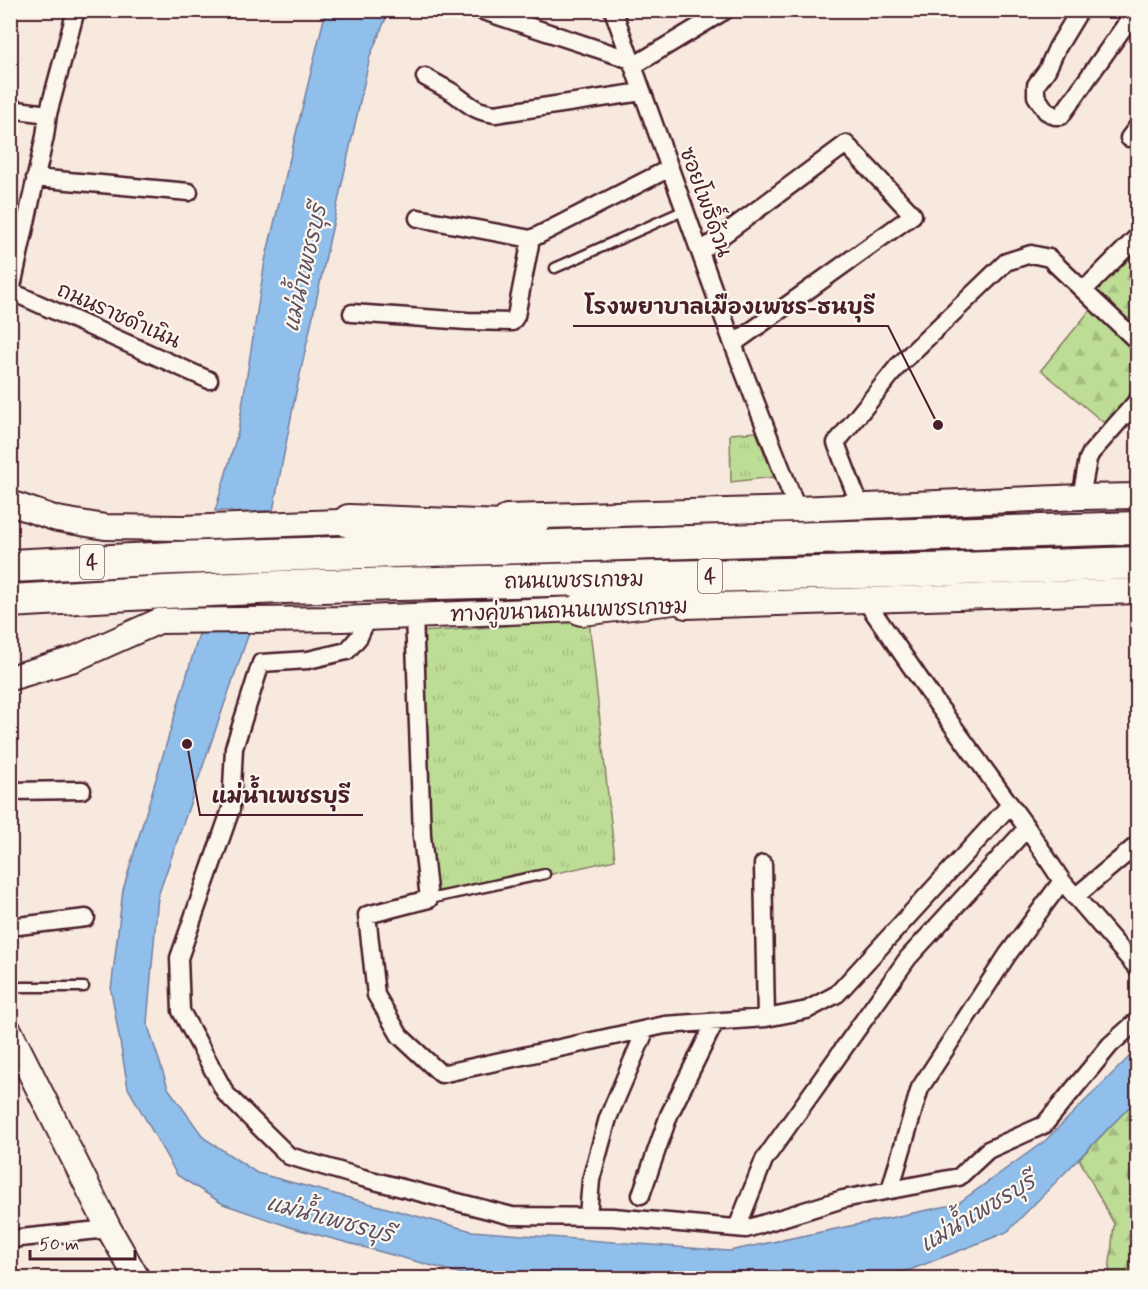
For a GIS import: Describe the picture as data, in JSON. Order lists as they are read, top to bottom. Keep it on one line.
{"streets":{"highway":["4","ถนนเพชรเกษม"],"main road":["ทางคู่ขนานถนนเพชรเกษม"],"street":["ซอยโพธิ์ด้วน","ถนนราชดำเนิน"]},"crossings":[["ซอยโพธิ์ด้วน","4"],["ถนนเพชรเกษม","ทางคู่ขนานถนนเพชรเกษม"]],"water":["แม่น้ำเพชรบุรี"],"places":["โรงพยาบาลเมืองเพชร-ธนบุรี","แม่น้ำเพชรบุรี"],"scale_bar":"50 m"}
